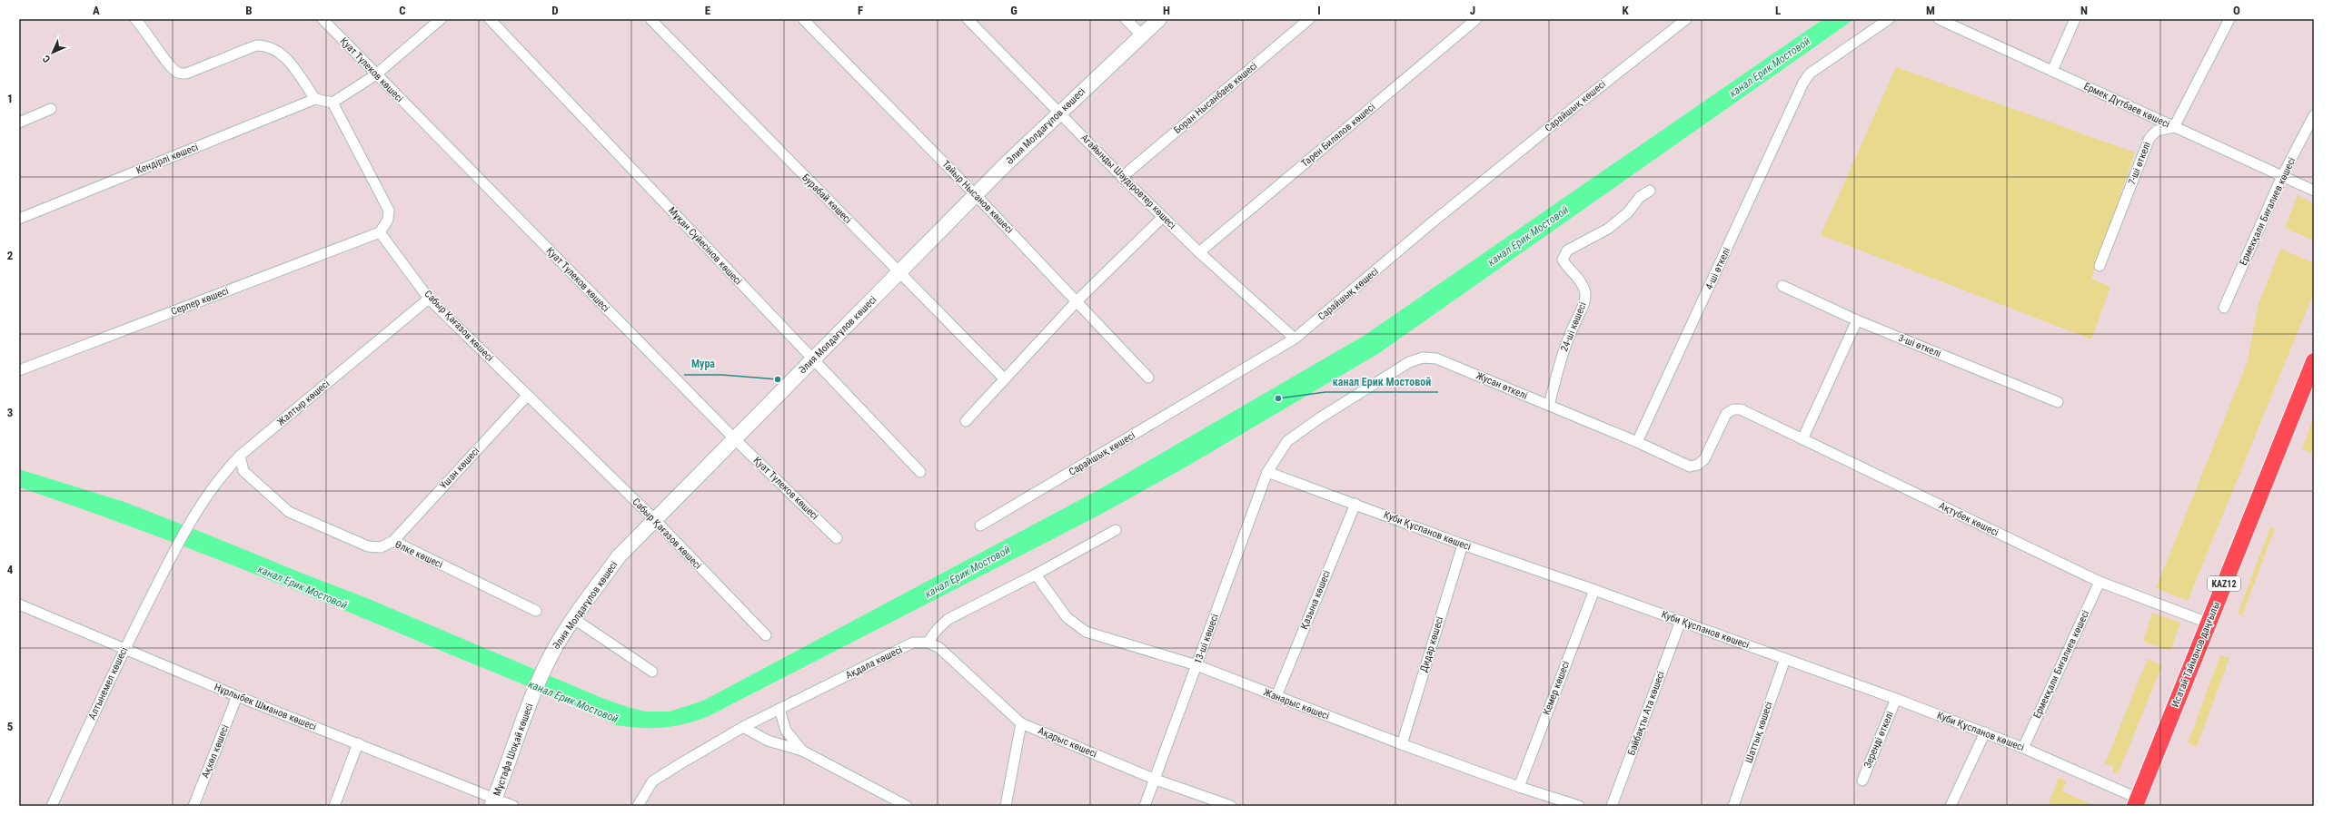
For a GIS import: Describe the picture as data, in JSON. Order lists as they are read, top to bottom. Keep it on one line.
{"streets":{"main road":["Әлия Молдағұлов көшесі","KAZ12","Исатай Тайманов даңғылы","Мұстафа Шоқай көшесi"],"street":["Қуат Түлеков көшесі","Боран Нысанбаев көшесі","Ермек Дүтбаев көшесi","Сарайшық көшесі","Тарен Билялов көшесі","Кендірлі көшесі","7-шi өткелi","Агайынды Шәудіровтер көшесi","Тайыр Нысанов көшесi","Бурабай көшесi","Ермекқали Биғалиев көшесі","Мұқан Сүйесінов көшесі","4-шi өткелi","Серпер көшесі","Сабыр Қағазов көшесі","24-ші көшесi","3-шi өткелi","Жусан өткелі","Жалтыр көшесі","Ұшан көшесі","Ақтүбек көшесi","Куби Құспанов көшесi","Өлке көшесі","Қазына көшесі","13-ші көшесi","Дидар көшесі","Ақдала көшесі","Алтынемел көшесі","Кемер көшесі","Жанарыс көшесі","Нұрлыбек Шманов көшесі","Байбақты Ата көшесі","Шаттық көшесі","Зеренді өткелі","Ақарыс көшесi","Ақкөл көшесі"]},"crossings":[["Қуат Түлеков көшесі","Әлия Молдағұлов көшесі"],["Боран Нысанбаев көшесі","Агайынды Шәудіровтер көшесi"],["Ермек Дүтбаев көшесi","7-шi өткелi"],["Ермек Дүтбаев көшесi","Ермекқали Биғалиев көшесі"],["Сарайшық көшесі","Агайынды Шәудіровтер көшесi"],["Әлия Молдағұлов көшесі","Агайынды Шәудіровтер көшесi"],["Әлия Молдағұлов көшесі","Тайыр Нысанов көшесi"],["Әлия Молдағұлов көшесі","Бурабай көшесi"],["Әлия Молдағұлов көшесі","Мұқан Сүйесінов көшесі"],["Әлия Молдағұлов көшесі","Сабыр Қағазов көшесі"],["Әлия Молдағұлов көшесі","Мұстафа Шоқай көшесi"],["Тарен Билялов көшесі","Агайынды Шәудіровтер көшесi"],["Ермекқали Биғалиев көшесі","Ақтүбек көшесi"],["Ермекқали Биғалиев көшесі","Куби Құспанов көшесi"],["4-шi өткелi","Жусан өткелі"],["Серпер көшесі","Сабыр Қағазов көшесі"],["Сабыр Қағазов көшесі","Жалтыр көшесі"],["Сабыр Қағазов көшесі","Ұшан көшесі"],["24-ші көшесi","Жусан өткелі"],["Жусан өткелі","Ақтүбек көшесi"],["Жусан өткелі","Куби Құспанов көшесi"],["Жусан өткелі","13-ші көшесi"],["Жалтыр көшесі","Өлке көшесі"],["Жалтыр көшесі","Алтынемел көшесі"],["Ұшан көшесі","Өлке көшесі"],["Ақтүбек көшесi","Исатай Тайманов даңғылы"],["Куби Құспанов көшесi","Қазына көшесі"],["Куби Құспанов көшесi","13-ші көшесi"],["Куби Құспанов көшесi","Дидар көшесі"],["Куби Құспанов көшесi","Исатай Тайманов даңғылы"],["Куби Құспанов көшесi","Кемер көшесі"],["Куби Құспанов көшесi","Байбақты Ата көшесі"],["Куби Құспанов көшесi","Шаттық көшесі"],["Куби Құспанов көшесi","Зеренді өткелі"],["Қазына көшесі","Жанарыс көшесі"],["13-ші көшесi","Жанарыс көшесі"],["13-ші көшесi","Ақарыс көшесi"],["Дидар көшесі","Жанарыс көшесі"],["Ақдала көшесі","Ақарыс көшесi"],["Алтынемел көшесі","Нұрлыбек Шманов көшесі"],["Кемер көшесі","Жанарыс көшесі"],["Нұрлыбек Шманов көшесі","Мұстафа Шоқай көшесi"],["Нұрлыбек Шманов көшесі","Ақкөл көшесі"]],"water":["канал Ерик Мостовой"],"places":["Мура","канал Ерик Мостовой"],"north":"bottom left","grid":{"columns":["A","B","C","D","E","F","G","H","I","J","K","L","M","N","O"],"rows":["1","2","3","4","5"]}}
